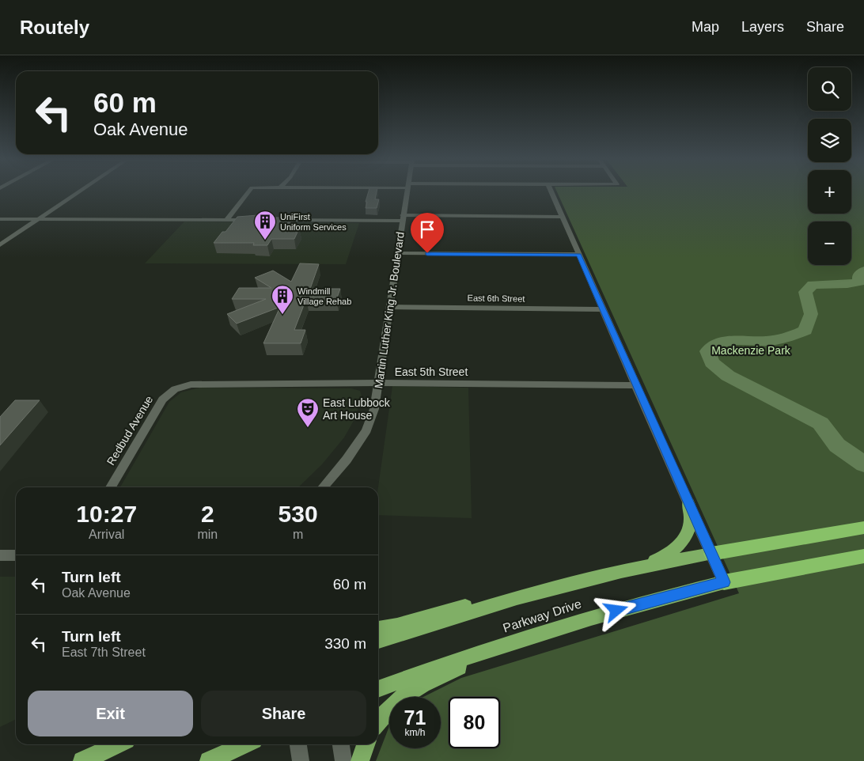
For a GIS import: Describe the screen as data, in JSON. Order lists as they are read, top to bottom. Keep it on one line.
{"streets":{"highway":["Parkway Drive"],"street":["East 6th Street","Martin Luther King Jr. Boulevard","East 5th Street","Redbud Avenue"]},"crossings":[["East 6th Street","Martin Luther King Jr. Boulevard"],["Martin Luther King Jr. Boulevard","East 5th Street"],["East 5th Street","Redbud Avenue"]],"parks":["Mackenzie Park"],"places":{"building":["UniFirst Uniform Services","Windmill Village Rehab"],"theatre":["East Lubbock Art House"]},"page":{"header":"Routely","nav":["Map","Layers","Share"],"map_buttons":["+","−"],"turn":["60 m","Oak Avenue"],"eta":["10:27","Arrival","2","min","530","m"],"list":[{"name":"Turn left","note":"Oak Avenue","value":"60 m"},{"name":"Turn left","note":"East 7th Street","value":"330 m"}],"buttons":["Exit","Share"],"speed":"71 km/h","limit":"80"}}
